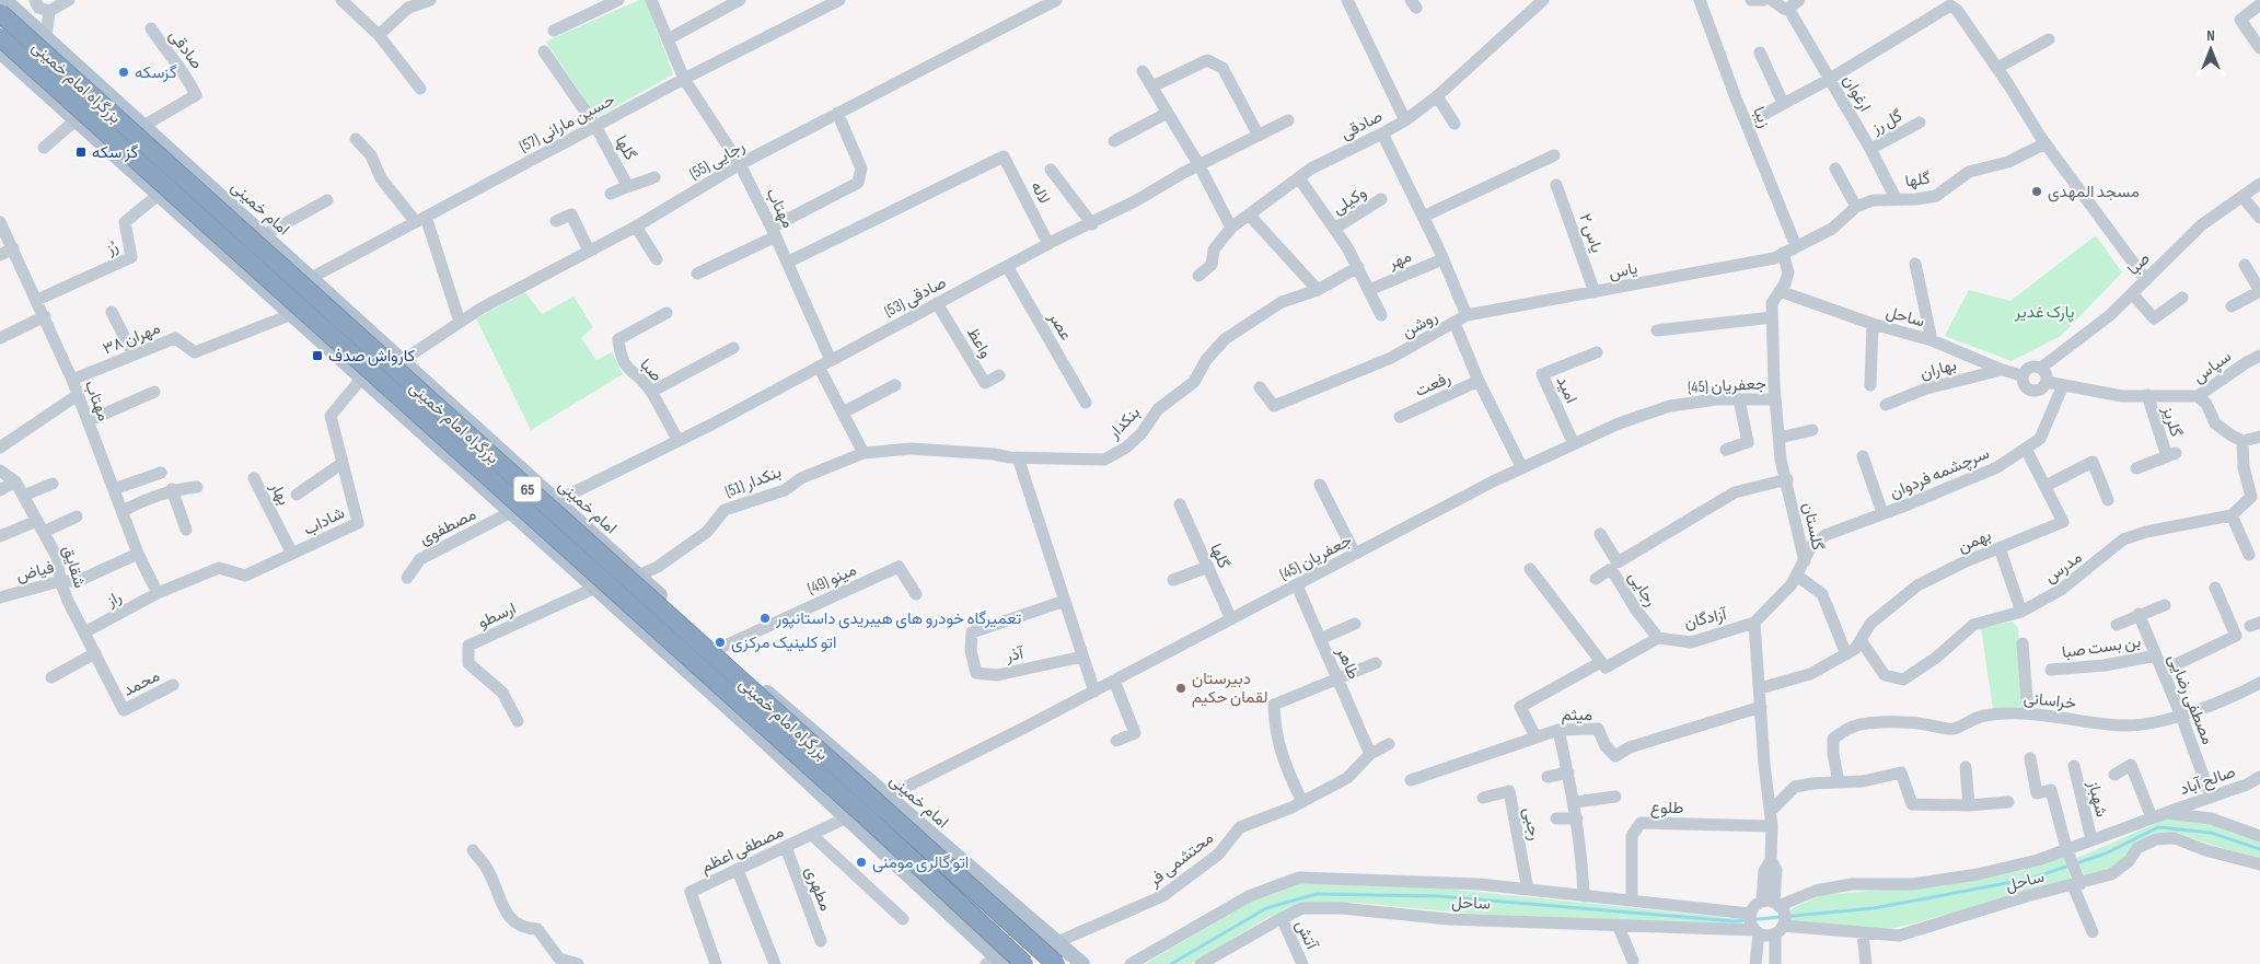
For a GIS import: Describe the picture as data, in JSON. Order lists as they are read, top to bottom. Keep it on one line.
{"streets":{"highway":["بزرگراه امام خمینی","65"],"main road":["امام خمینی"],"street":["صادقی","ارغوان","زیبا","گل رز","حسین مارانی (57)","گلها","رجایی (55)","لاله","وکیلی","مهتاب","یاس ۲","رُز","مهر","صبا","یاس","صادقی (53)","ساحل","روشن","عصر","مهران ۳۸","واعظ","سپاس","بهاران","رفعت","جعفریان (45)","امید","گلریز","بنکدار","سرچشمه فردوان","بنکدار (51)","بهار","شاداب","مصطفوی","گلستان","بهمن","شقایق","مدرس","فیاض","مینو (49)","رجایی","راز","ارسطو","آزادگان","بن بست صبا","آذر","طاهر","محمد","مصطفی رضایی","خراسانی","میثم","صالح آباد","شهباز","طلوع","رجبی","مصطفی اعظم","محتشمی فر","مطهری","آتش"]},"crossings":[["صادقی","امام خمینی"],["ارغوان","گل رز"],["ارغوان","گلها"],["زیبا","گلها"],["زیبا","یاس"],["حسین مارانی (57)","گلها"],["حسین مارانی (57)","امام خمینی"],["حسین مارانی (57)","مهتاب"],["گلها","یاس"],["گلها","جعفریان (45)"],["رجایی (55)","امام خمینی"],["رجایی (55)","مهتاب"],["لاله","مهتاب"],["لاله","صادقی (53)"],["امام خمینی","صادقی (53)"],["امام خمینی","جعفریان (45)"],["امام خمینی","بنکدار (51)"],["امام خمینی","مینو (49)"],["امام خمینی","محتشمی فر"],["مهتاب","رُز"],["مهتاب","صادقی (53)"],["مهتاب","مهران ۳۸"],["مهتاب","شاداب"],["مهتاب","فیاض"],["مهتاب","راز"],["یاس ۲","یاس"],["صبا","صادقی (53)"],["صبا","ساحل"],["یاس","روشن"],["یاس","گلستان"],["صادقی (53)","عصر"],["صادقی (53)","واعظ"],["ساحل","بهاران"],["ساحل","گلستان"],["ساحل","صالح آباد"],["ساحل","شهباز"],["ساحل","طلوع"],["ساحل","رجبی"],["ساحل","آتش"],["روشن","رفعت"],["روشن","جعفریان (45)"],["جعفریان (45)","امید"],["جعفریان (45)","گلستان"],["جعفریان (45)","طاهر"],["بنکدار","بنکدار (51)"],["سرچشمه فردوان","گلستان"],["سرچشمه فردوان","بهمن"],["بهار","شاداب"],["شاداب","راز"],["گلستان","آزادگان"],["بهمن","مدرس"],["شقایق","فیاض"],["شقایق","راز"],["شقایق","محمد"],["رجایی","آزادگان"],["بن بست صبا","مصطفی رضایی"],["طاهر","محتشمی فر"],["مصطفی رضایی","خراسانی"],["مصطفی رضایی","صالح آباد"],["مصطفی اعظم","مطهری"]],"parks":["پارک غدیر"],"places":{"other":["گزسکه","مسجد المهدی","تعمیرگاه خودرو های هیبریدی داستانپور","اتو کلینیک مرکزی","دبیرستان لقمان حکیم","اتو گالری مومنی"],"transit":["گز سکه","کارواش صدف"]},"north":"top"}
